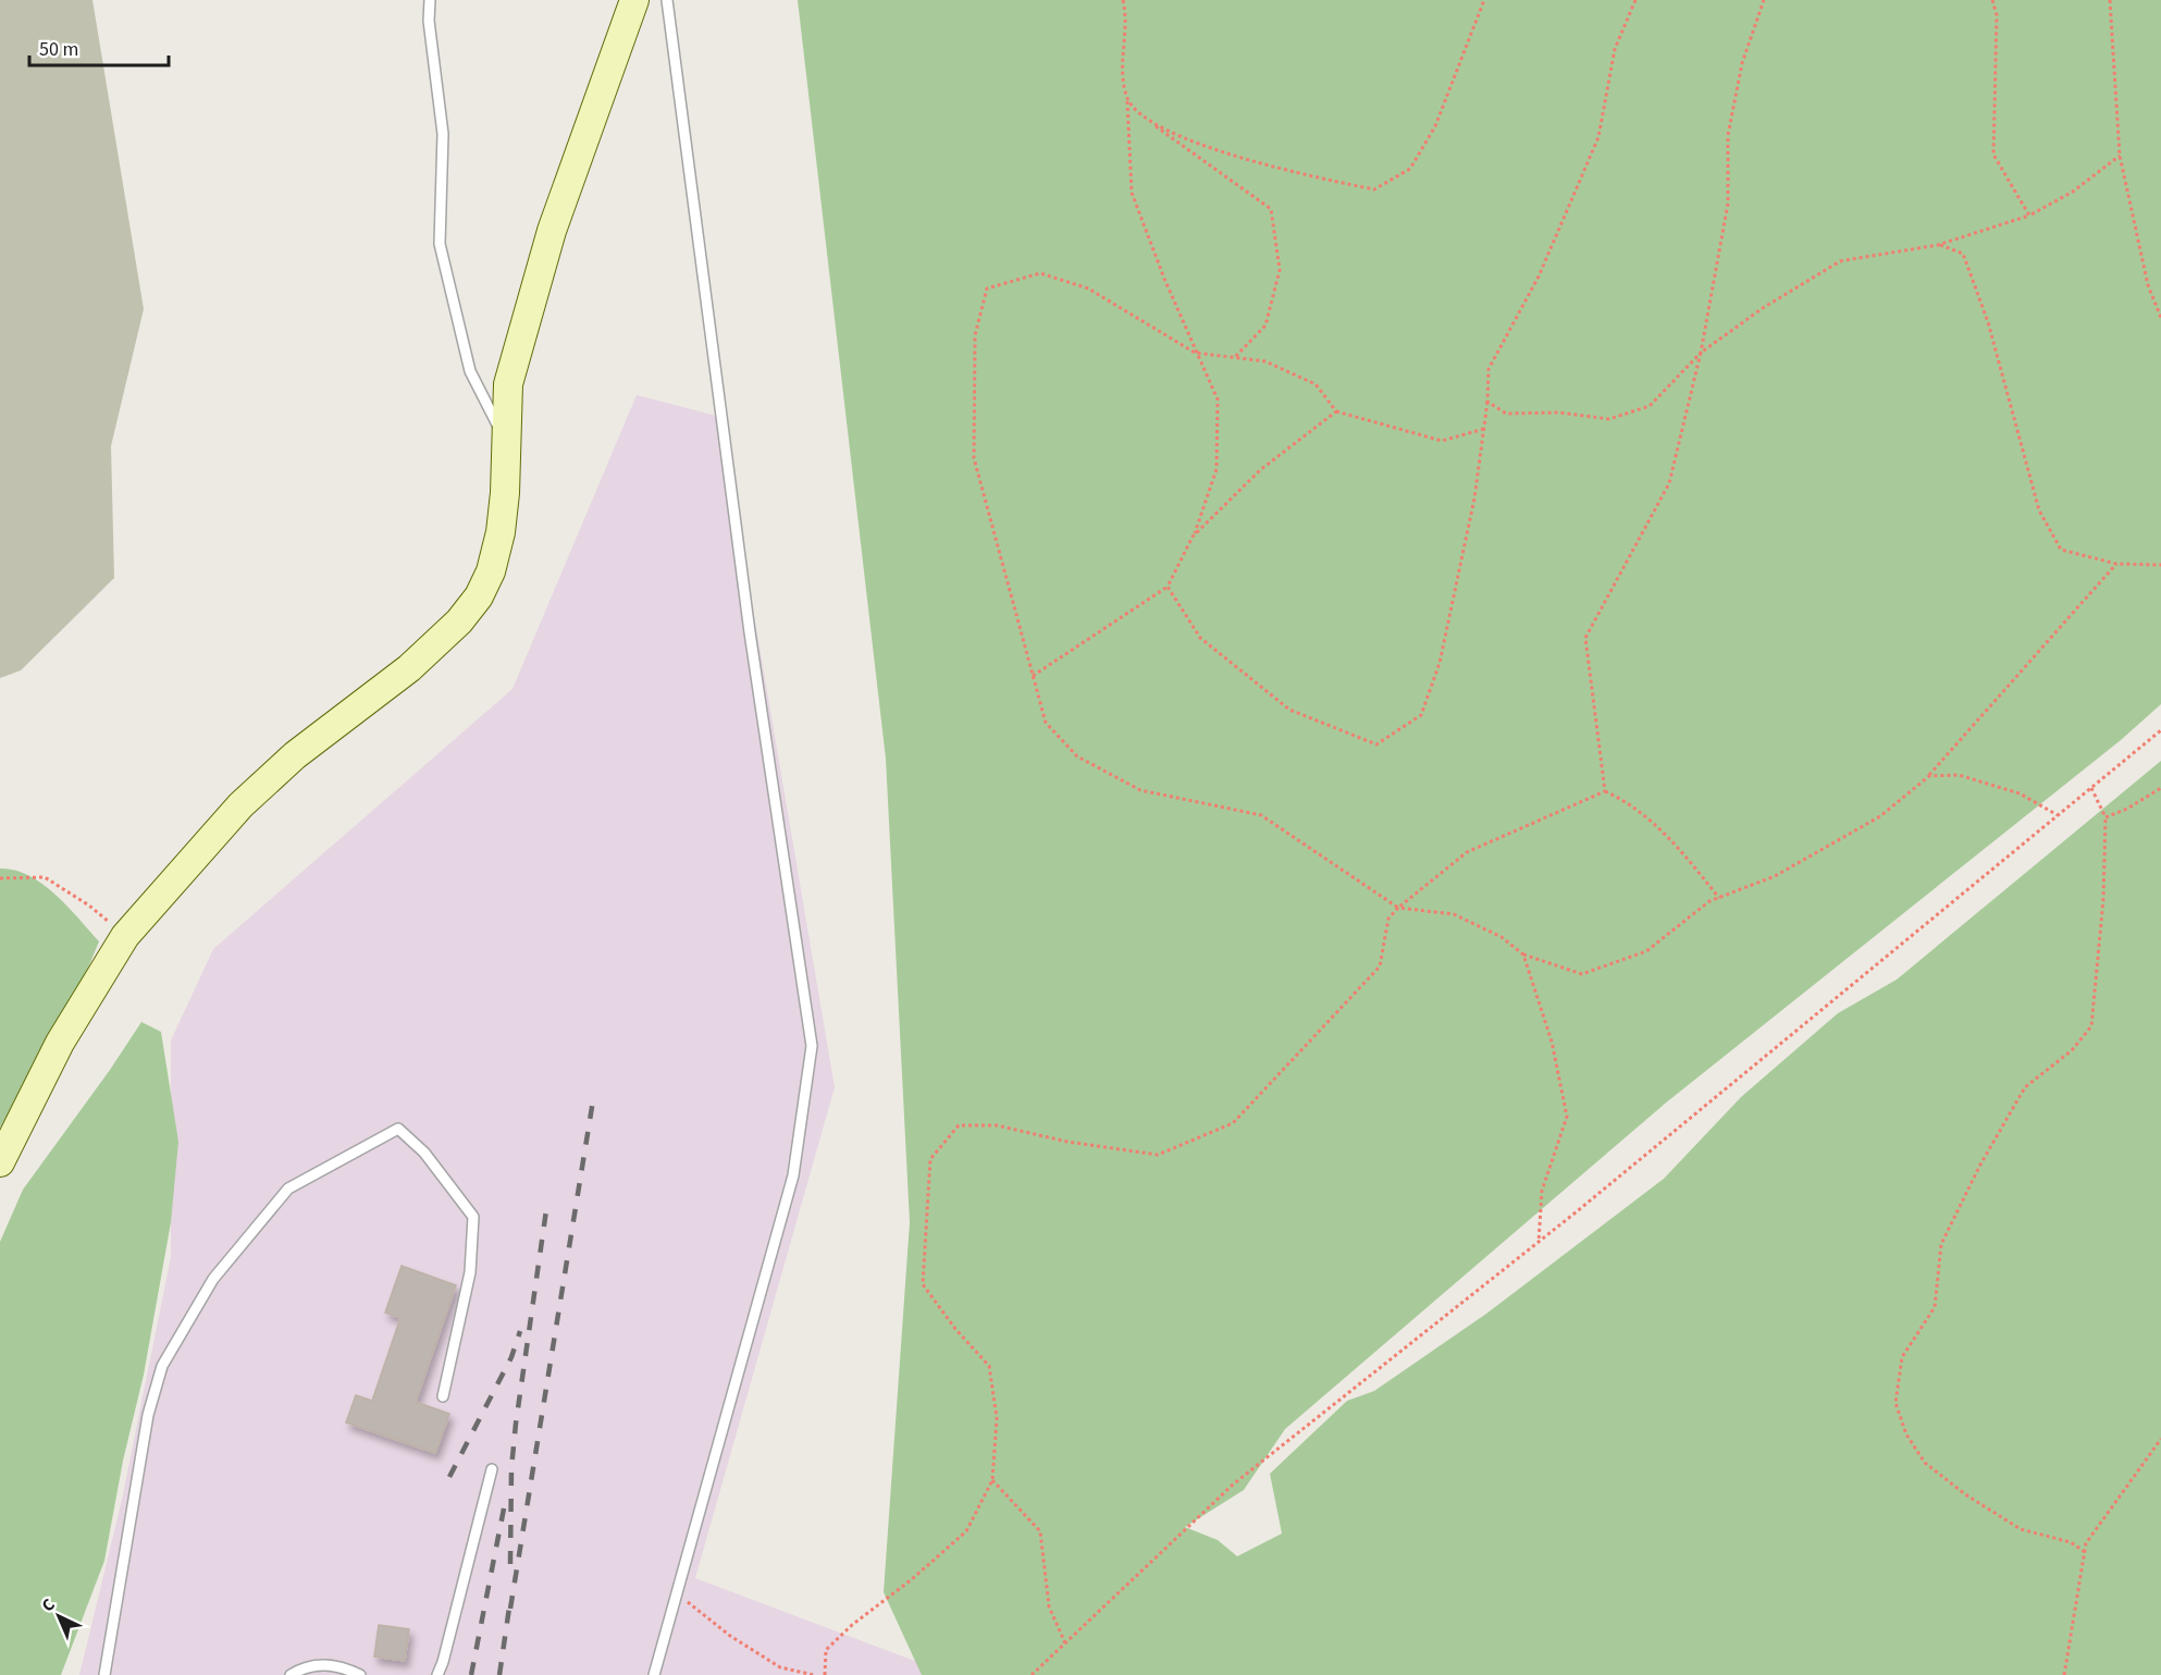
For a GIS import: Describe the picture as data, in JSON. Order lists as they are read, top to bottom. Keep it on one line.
{"scale_bar":"50 m","north":"top left"}
